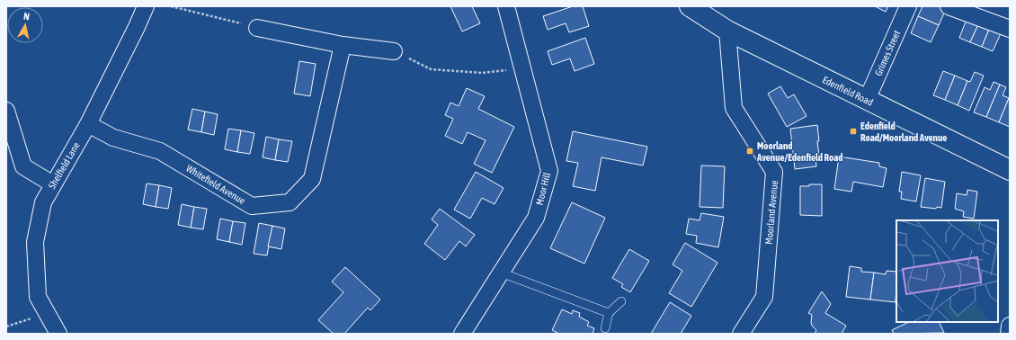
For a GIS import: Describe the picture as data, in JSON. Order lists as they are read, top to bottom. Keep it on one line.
{"streets":{"main road":["Edenfield Road"],"street":["Grimes Street","Shelfield Lane","Whitefield Avenue","Moor Hill","Moorland Avenue"]},"crossings":[["Grimes Street","Edenfield Road"],["Edenfield Road","Moorland Avenue"],["Shelfield Lane","Whitefield Avenue"]],"places":{"transit":["Edenfield Road/Moorland Avenue","Moorland Avenue/Edenfield Road"]},"north":"top"}
